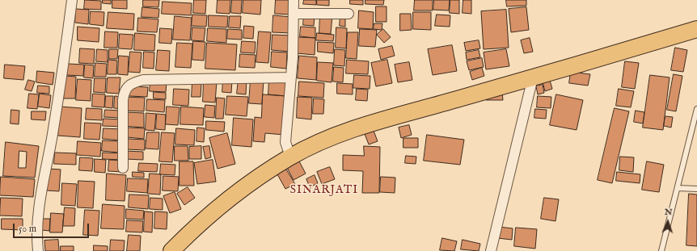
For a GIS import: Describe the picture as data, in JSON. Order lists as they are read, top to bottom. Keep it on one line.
{"districts":["SINARJATI"],"scale_bar":"50 m","north":"top"}
